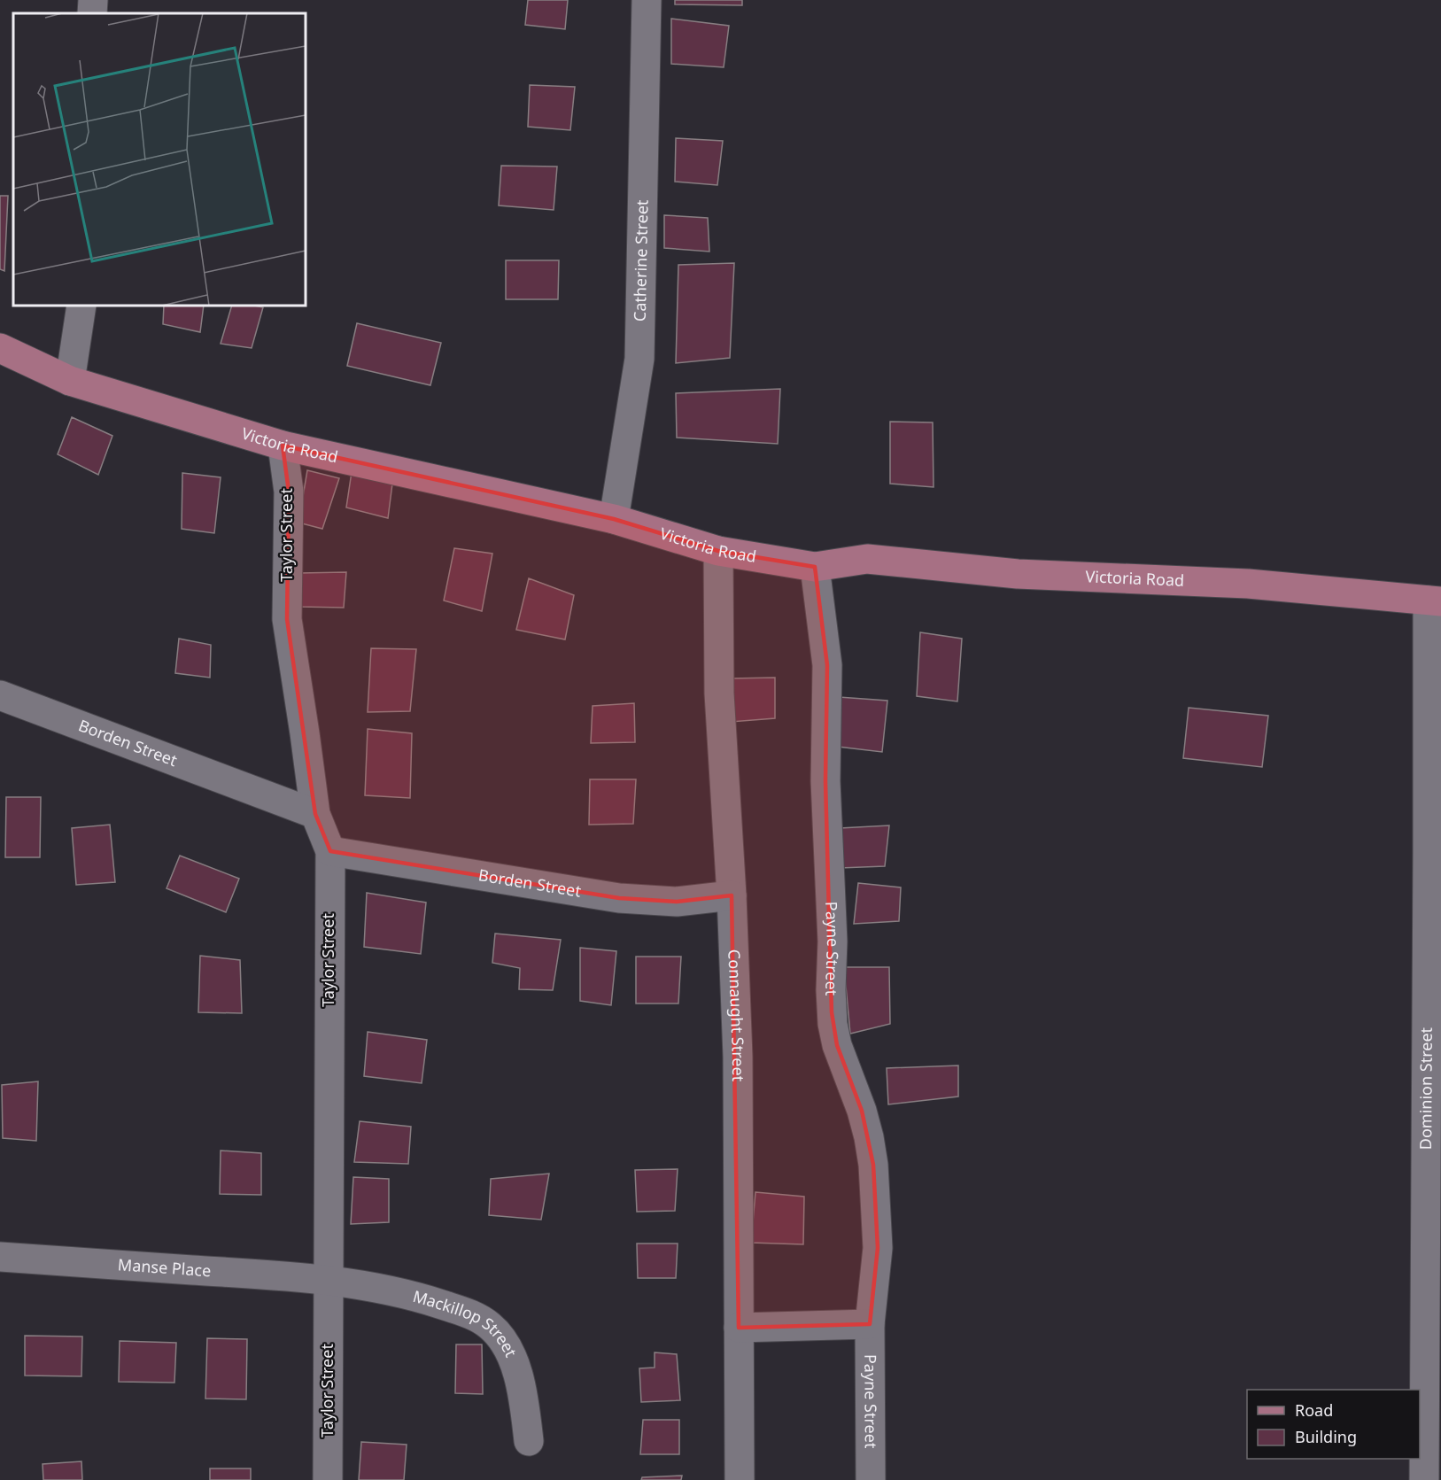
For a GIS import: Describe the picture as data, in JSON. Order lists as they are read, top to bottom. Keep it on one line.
{"streets":{"main road":["Victoria Road"],"street":["Catherine Street","Taylor Street","Borden Street","Payne Street","Connaught Street","Dominion Street","Manse Place","Mackillop Street"]},"crossings":[["Catherine Street","Victoria Road"],["Victoria Road","Taylor Street"],["Victoria Road","Payne Street"],["Victoria Road","Connaught Street"],["Victoria Road","Dominion Street"],["Taylor Street","Borden Street"],["Taylor Street","Manse Place"],["Taylor Street","Mackillop Street"],["Borden Street","Connaught Street"],["Manse Place","Mackillop Street"]],"legend":["Road","Building"]}
